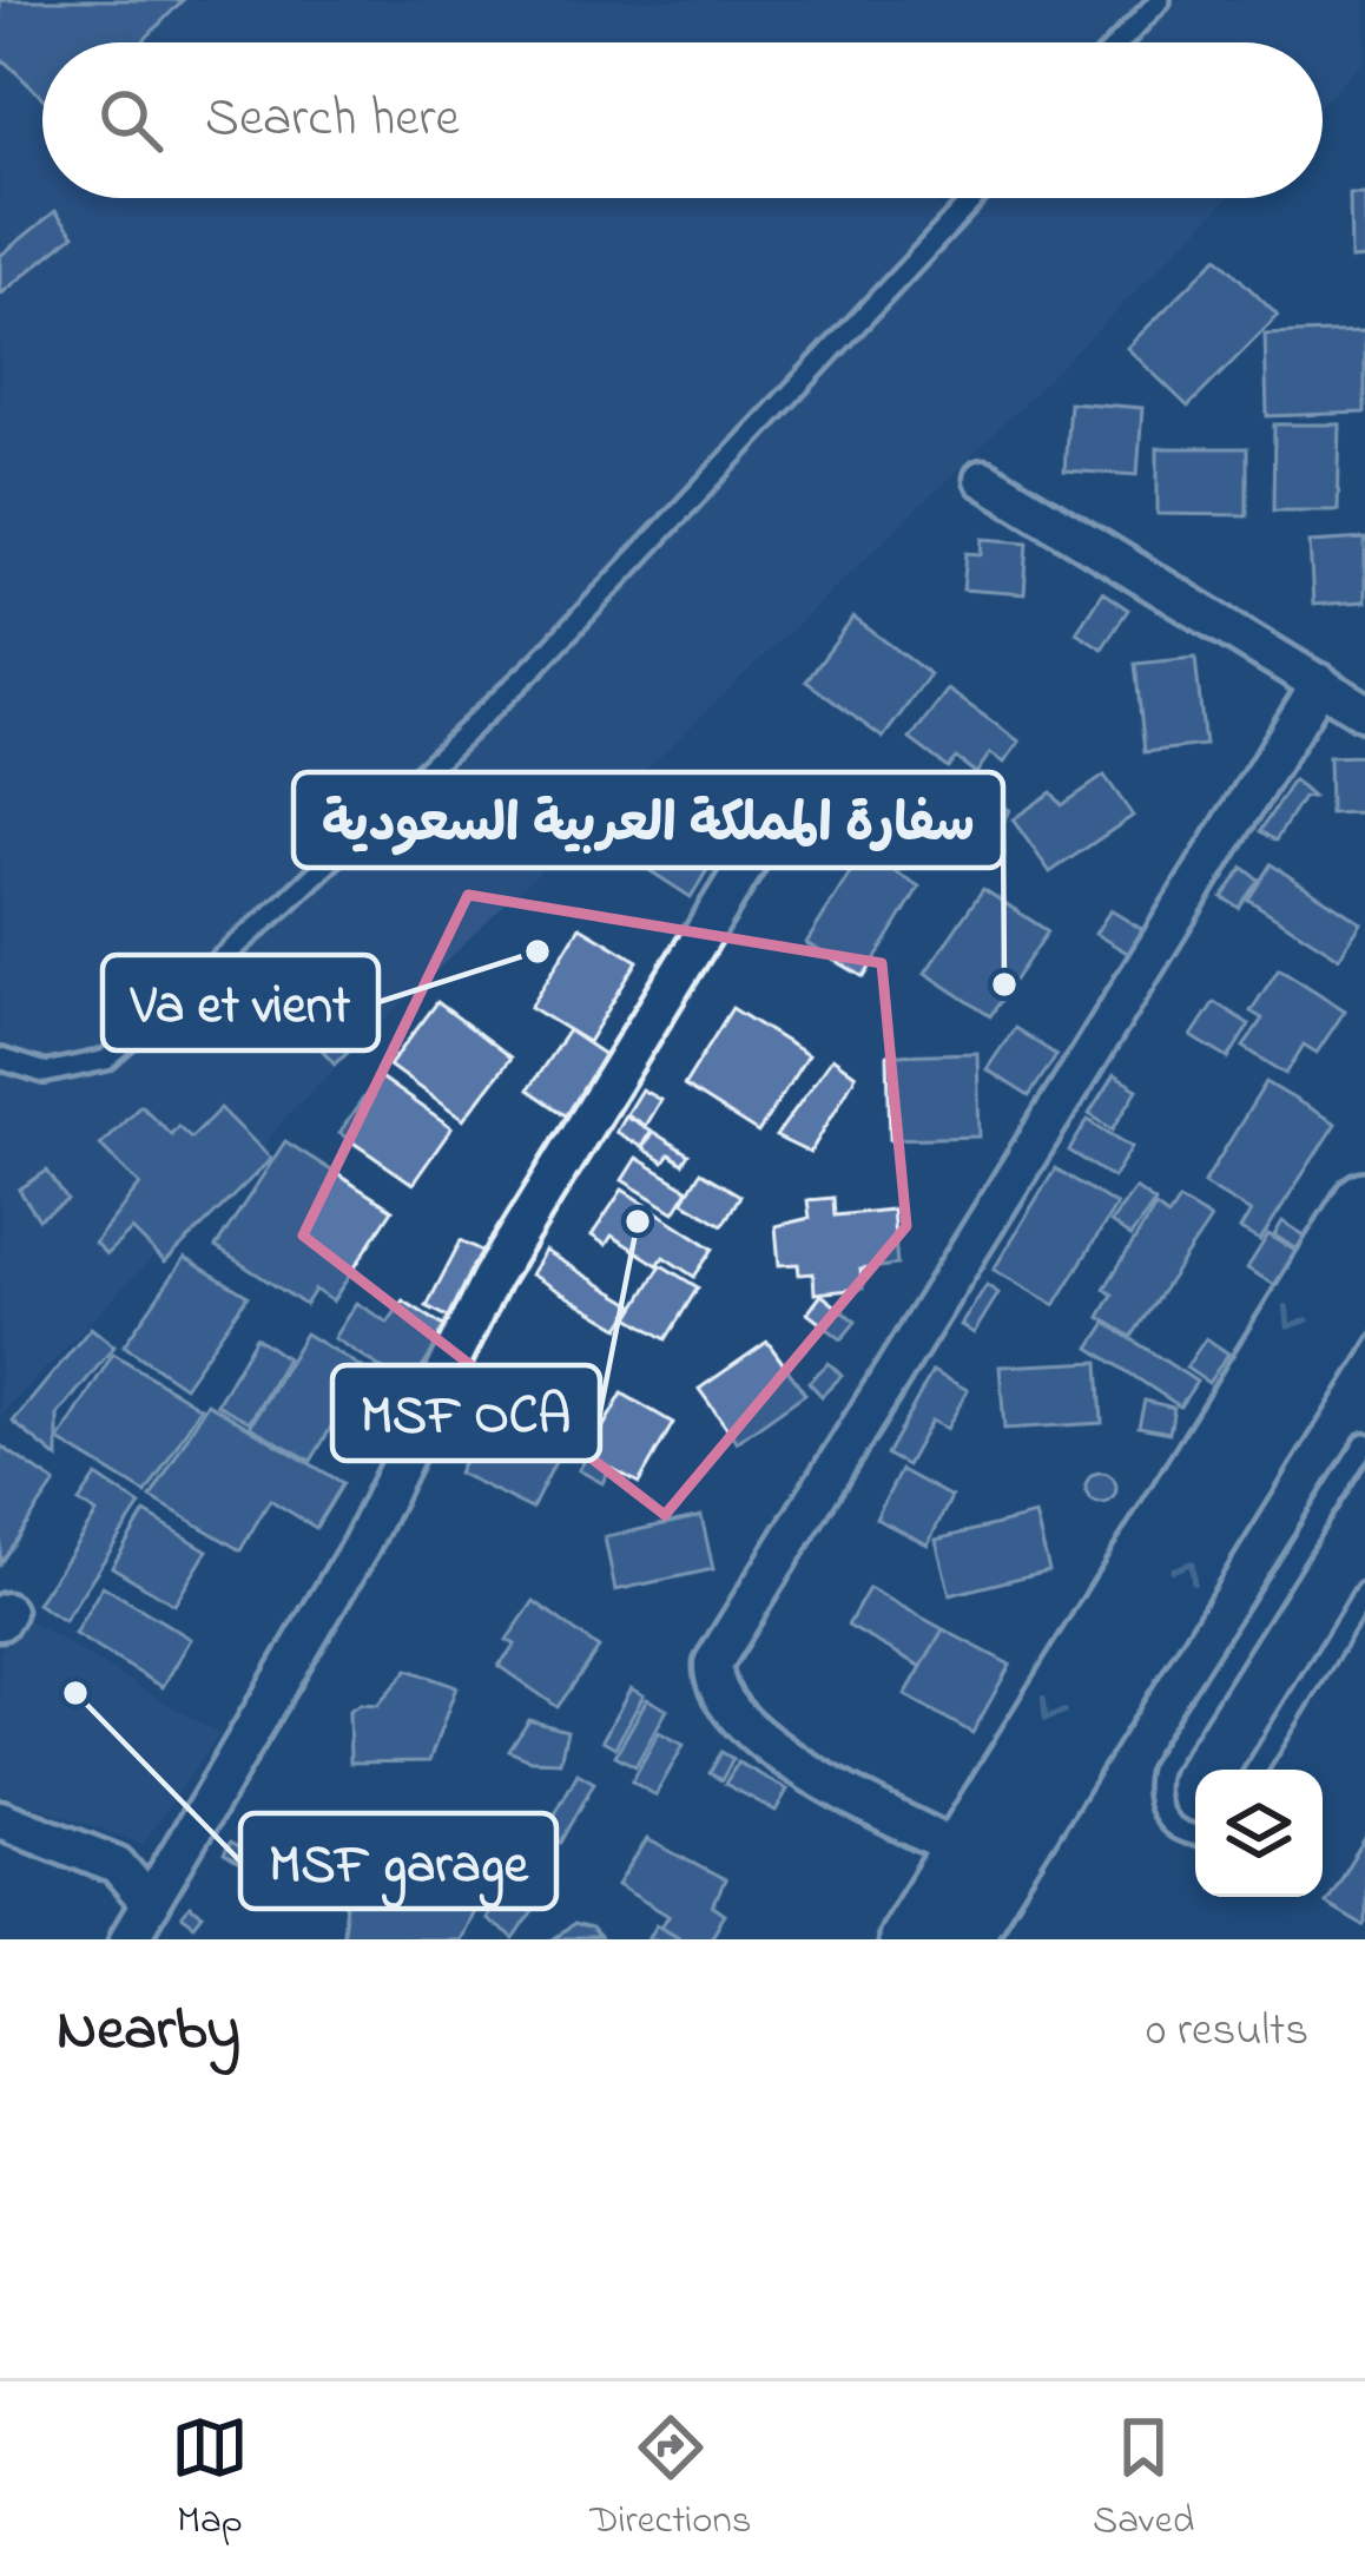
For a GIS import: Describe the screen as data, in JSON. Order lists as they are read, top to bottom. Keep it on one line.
{"places":["Va et vient","سفارة المملكة العربية السعودية","MSF OCA","MSF garage"],"page":{"search":"Search here","heading":["Nearby","0 results"],"nav":["Map","Directions","Saved"]}}
